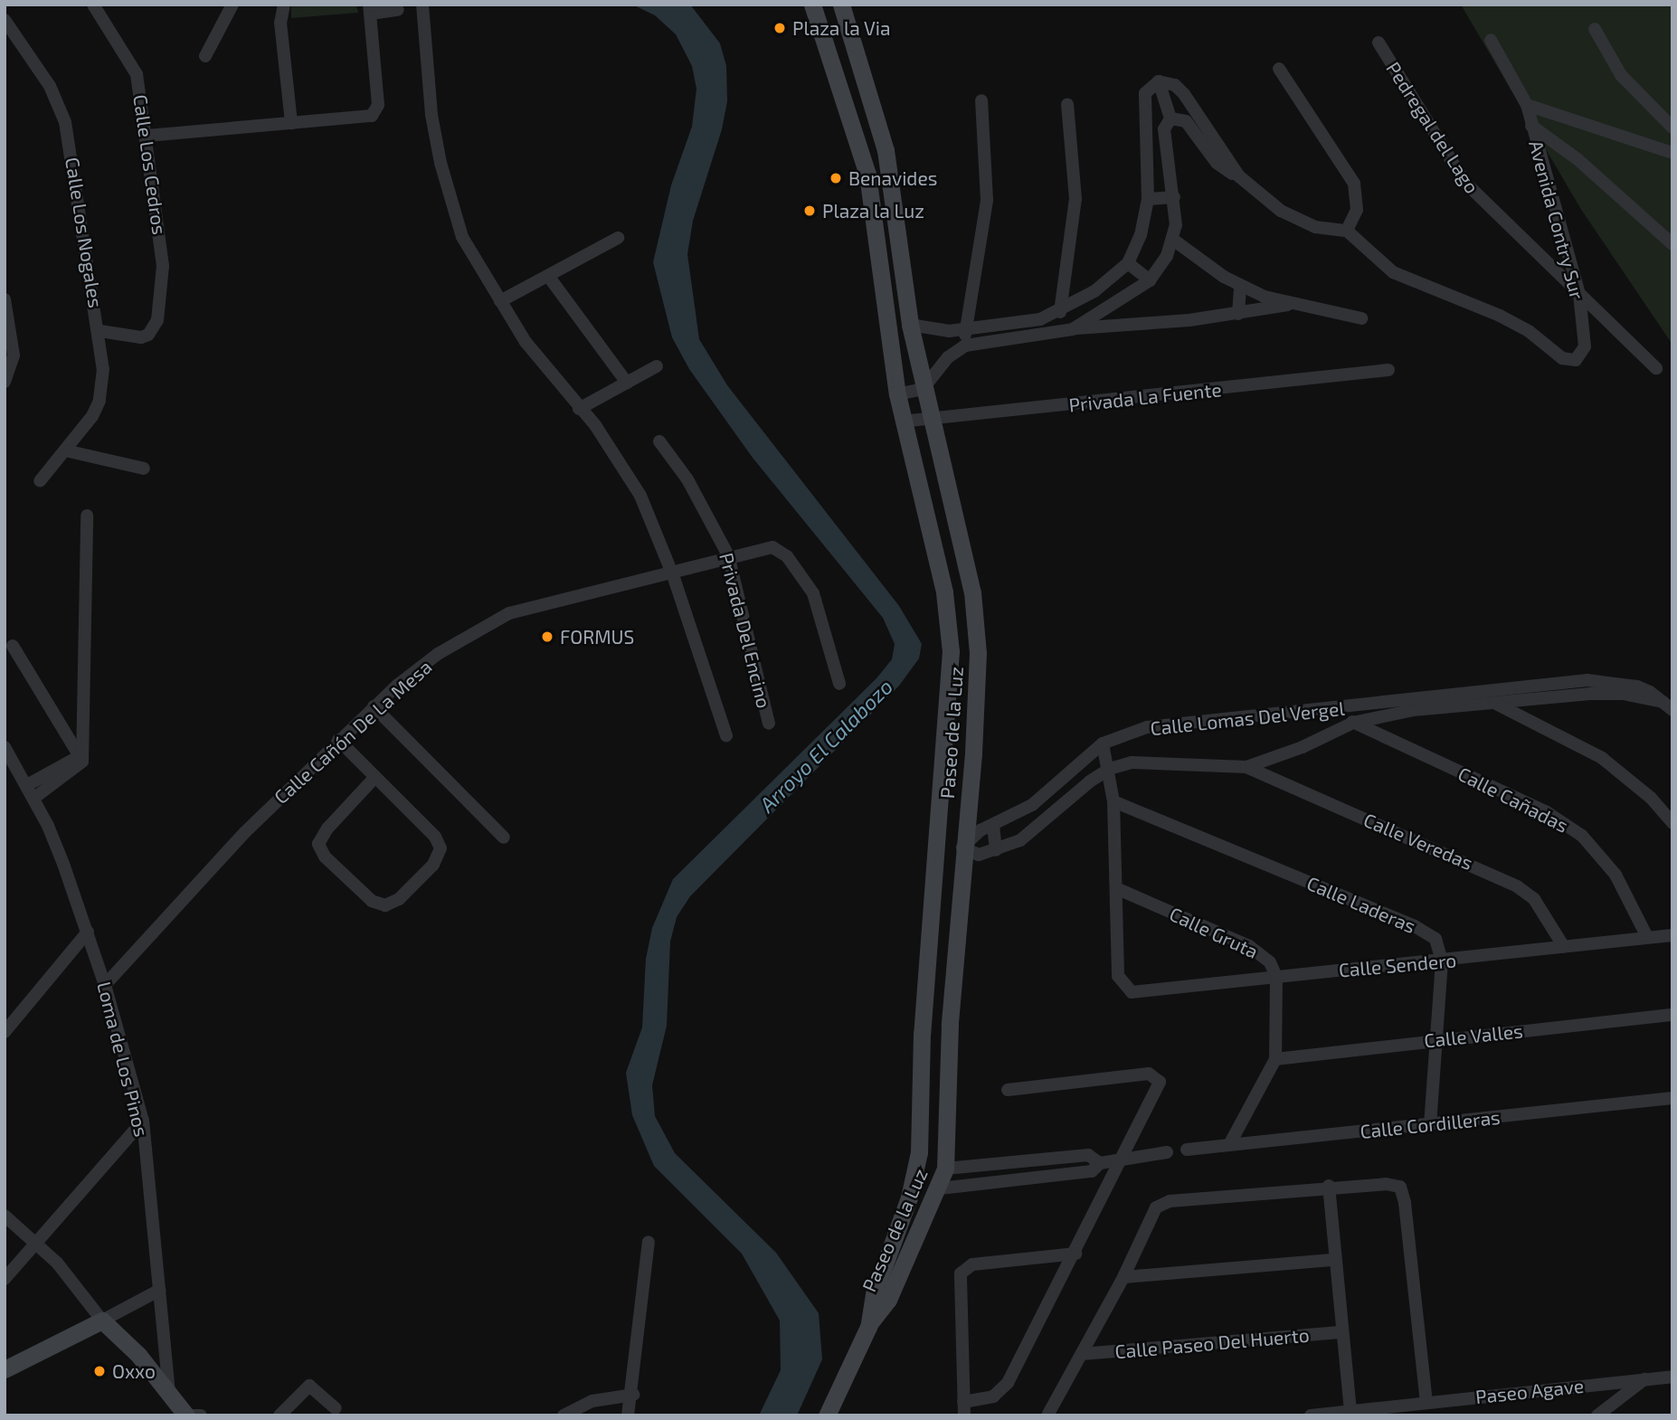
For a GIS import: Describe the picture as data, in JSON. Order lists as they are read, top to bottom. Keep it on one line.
{"streets":{"street":["Pedregal del Lago","Calle Los Cedros","Avenida Contry Sur","Calle Los Nogales","Privada La Fuente","Privada Del Encino","Calle Lomas Del Vergel","Calle Cañón De La Mesa","Paseo de la Luz","Calle Cañadas","Calle Veredas","Calle Laderas","Calle Gruta","Calle Sendero","Calle Valles","Loma de Los Pinos","Calle Cordilleras","Calle Paseo Del Huerto","Paseo Agave"]},"crossings":[["Pedregal del Lago","Avenida Contry Sur"],["Calle Los Cedros","Calle Los Nogales"],["Privada La Fuente","Paseo de la Luz"],["Privada Del Encino","Calle Cañón De La Mesa"],["Calle Lomas Del Vergel","Paseo de la Luz"],["Calle Lomas Del Vergel","Calle Cañadas"],["Calle Lomas Del Vergel","Calle Veredas"],["Calle Cañón De La Mesa","Loma de Los Pinos"],["Calle Cañadas","Calle Sendero"],["Calle Veredas","Calle Sendero"],["Calle Laderas","Calle Sendero"],["Calle Gruta","Calle Sendero"],["Calle Gruta","Calle Valles"],["Calle Gruta","Calle Cordilleras"]],"water":["Arroyo El Calabozo"],"places":["Plaza la Via","Benavides","Plaza la Luz","FORMUS","Oxxo"]}
